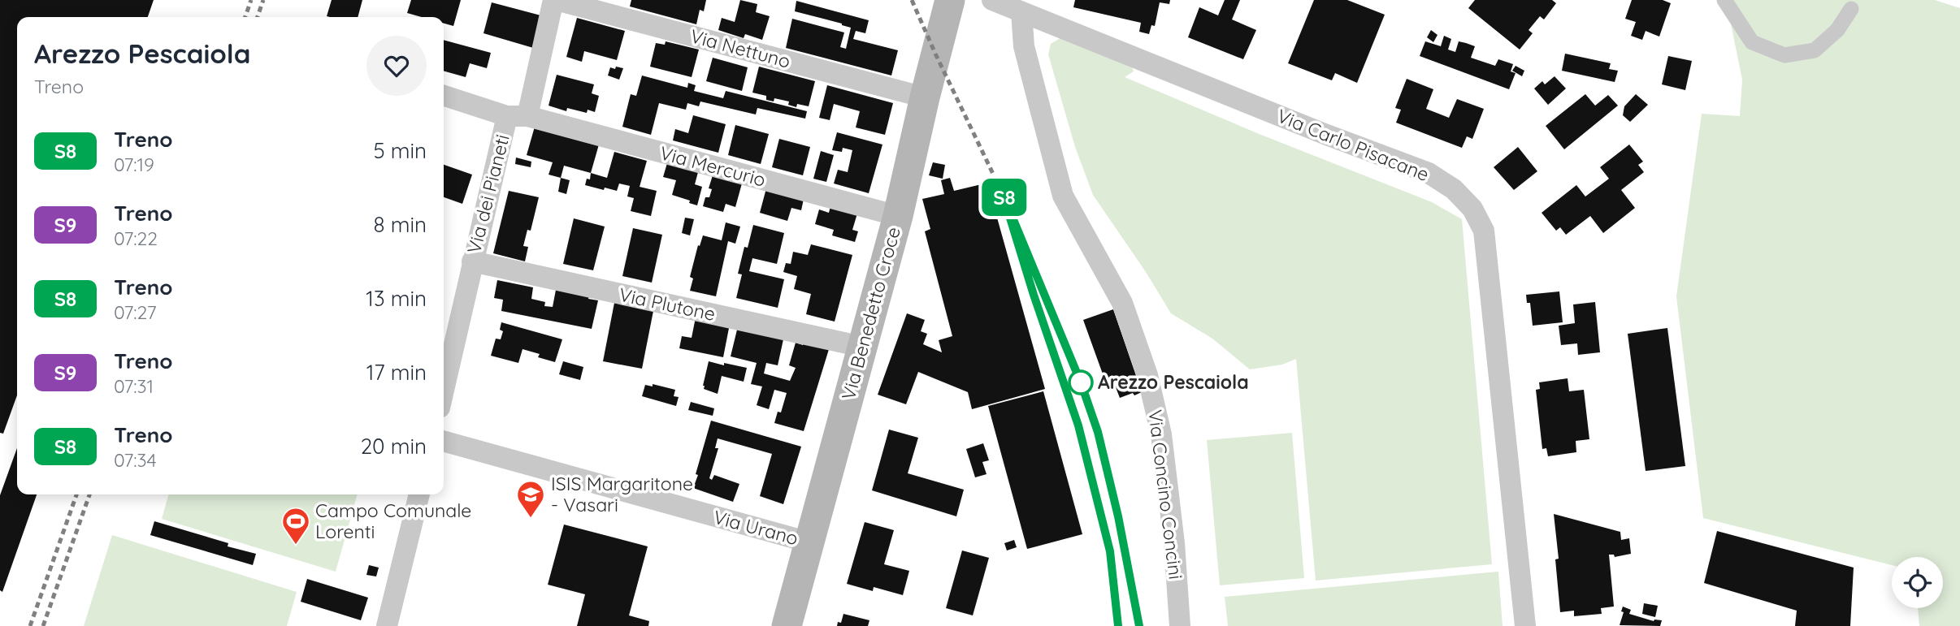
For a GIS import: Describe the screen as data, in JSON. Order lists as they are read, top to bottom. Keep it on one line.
{"streets":{"main road":["Via Benedetto Croce"],"street":["Via Nettuno","Via Carlo Pisacane","Via Mercurio","Via dei Pianeti","Via Plutone","Via Concino Concini","Via Urano"]},"crossings":[["Via Nettuno","Via dei Pianeti"],["Via Nettuno","Via Benedetto Croce"],["Via Carlo Pisacane","Via Concino Concini"],["Via Mercurio","Via dei Pianeti"],["Via Mercurio","Via Benedetto Croce"],["Via dei Pianeti","Via Plutone"],["Via Plutone","Via Benedetto Croce"],["Via Benedetto Croce","Via Urano"]],"places":{"other":["Arezzo Pescaiola"],"school or university":["ISIS Margaritone - Vasari"],"sports":["Campo Comunale Lorenti"]},"page":{"on_map":"S8","heading":["Arezzo Pescaiola","Treno"],"list":[{"mark":"S8","name":"Treno","note":"07:19","value":"5 min"},{"mark":"S9","name":"Treno","note":"07:22","value":"8 min"},{"mark":"S8","name":"Treno","note":"07:27","value":"13 min"},{"mark":"S9","name":"Treno","note":"07:31","value":"17 min"},{"mark":"S8","name":"Treno","note":"07:34","value":"20 min"}]}}
